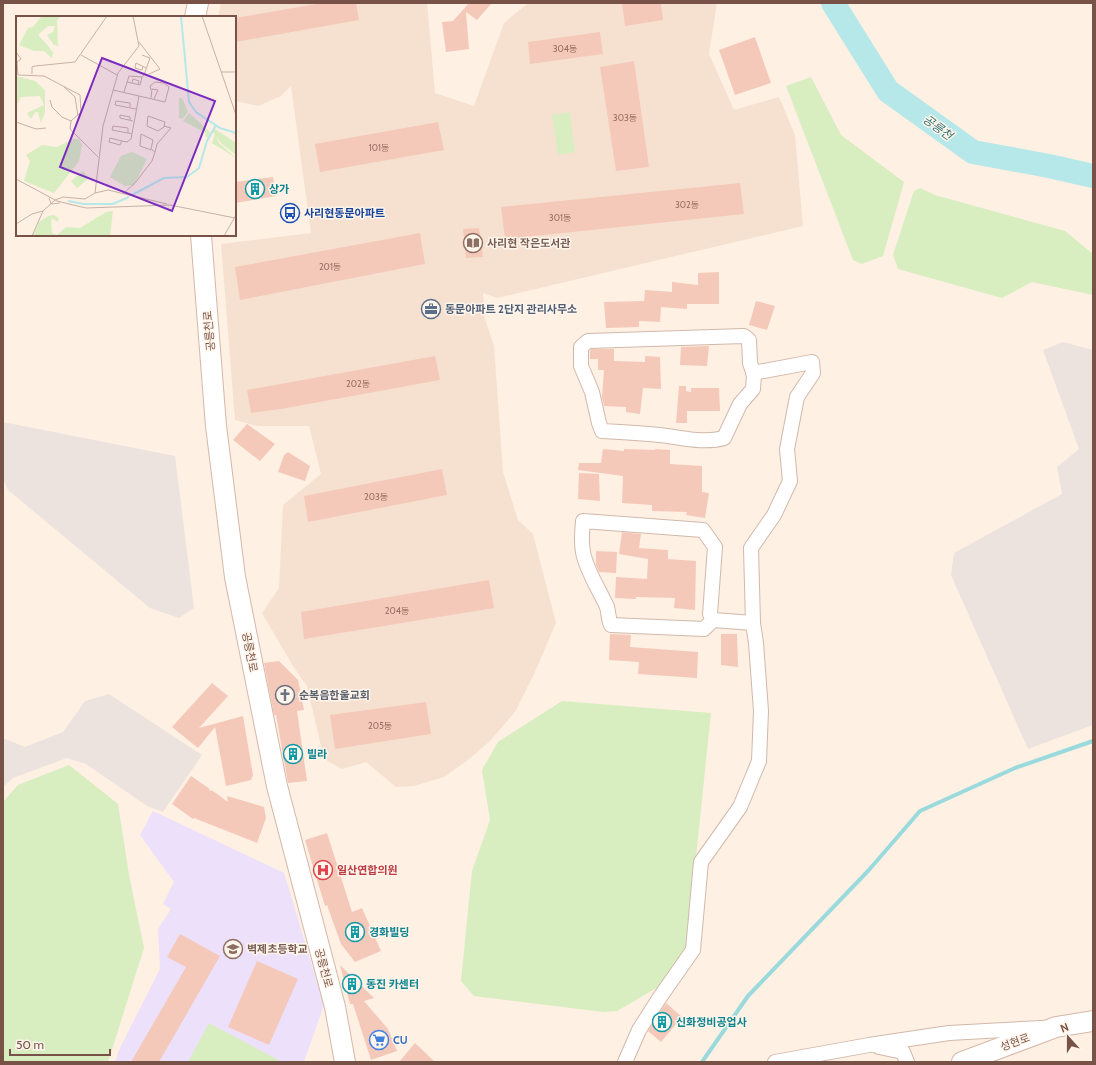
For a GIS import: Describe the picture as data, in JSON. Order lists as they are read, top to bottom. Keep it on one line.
{"streets":{"street":["공릉천로","성현로"]},"water":["공릉천"],"places":{"building":["상가","빌라","경화빌딩","동진 카센터","신화정비공업사"],"bus stop":["사리현동문아파트"],"library":["사리현 작은도서관"],"office":["동문아파트 2단지 관리사무소"],"church":["순복음한울교회"],"hospital":["일산연합의원"],"school or university":["벽제초등학교"],"supermarket":["CU"]},"house_numbers":["304동","303동","101동","302동","301동","201동","202동","203동","204동","205동"],"scale_bar":"50 m","north":"top"}
